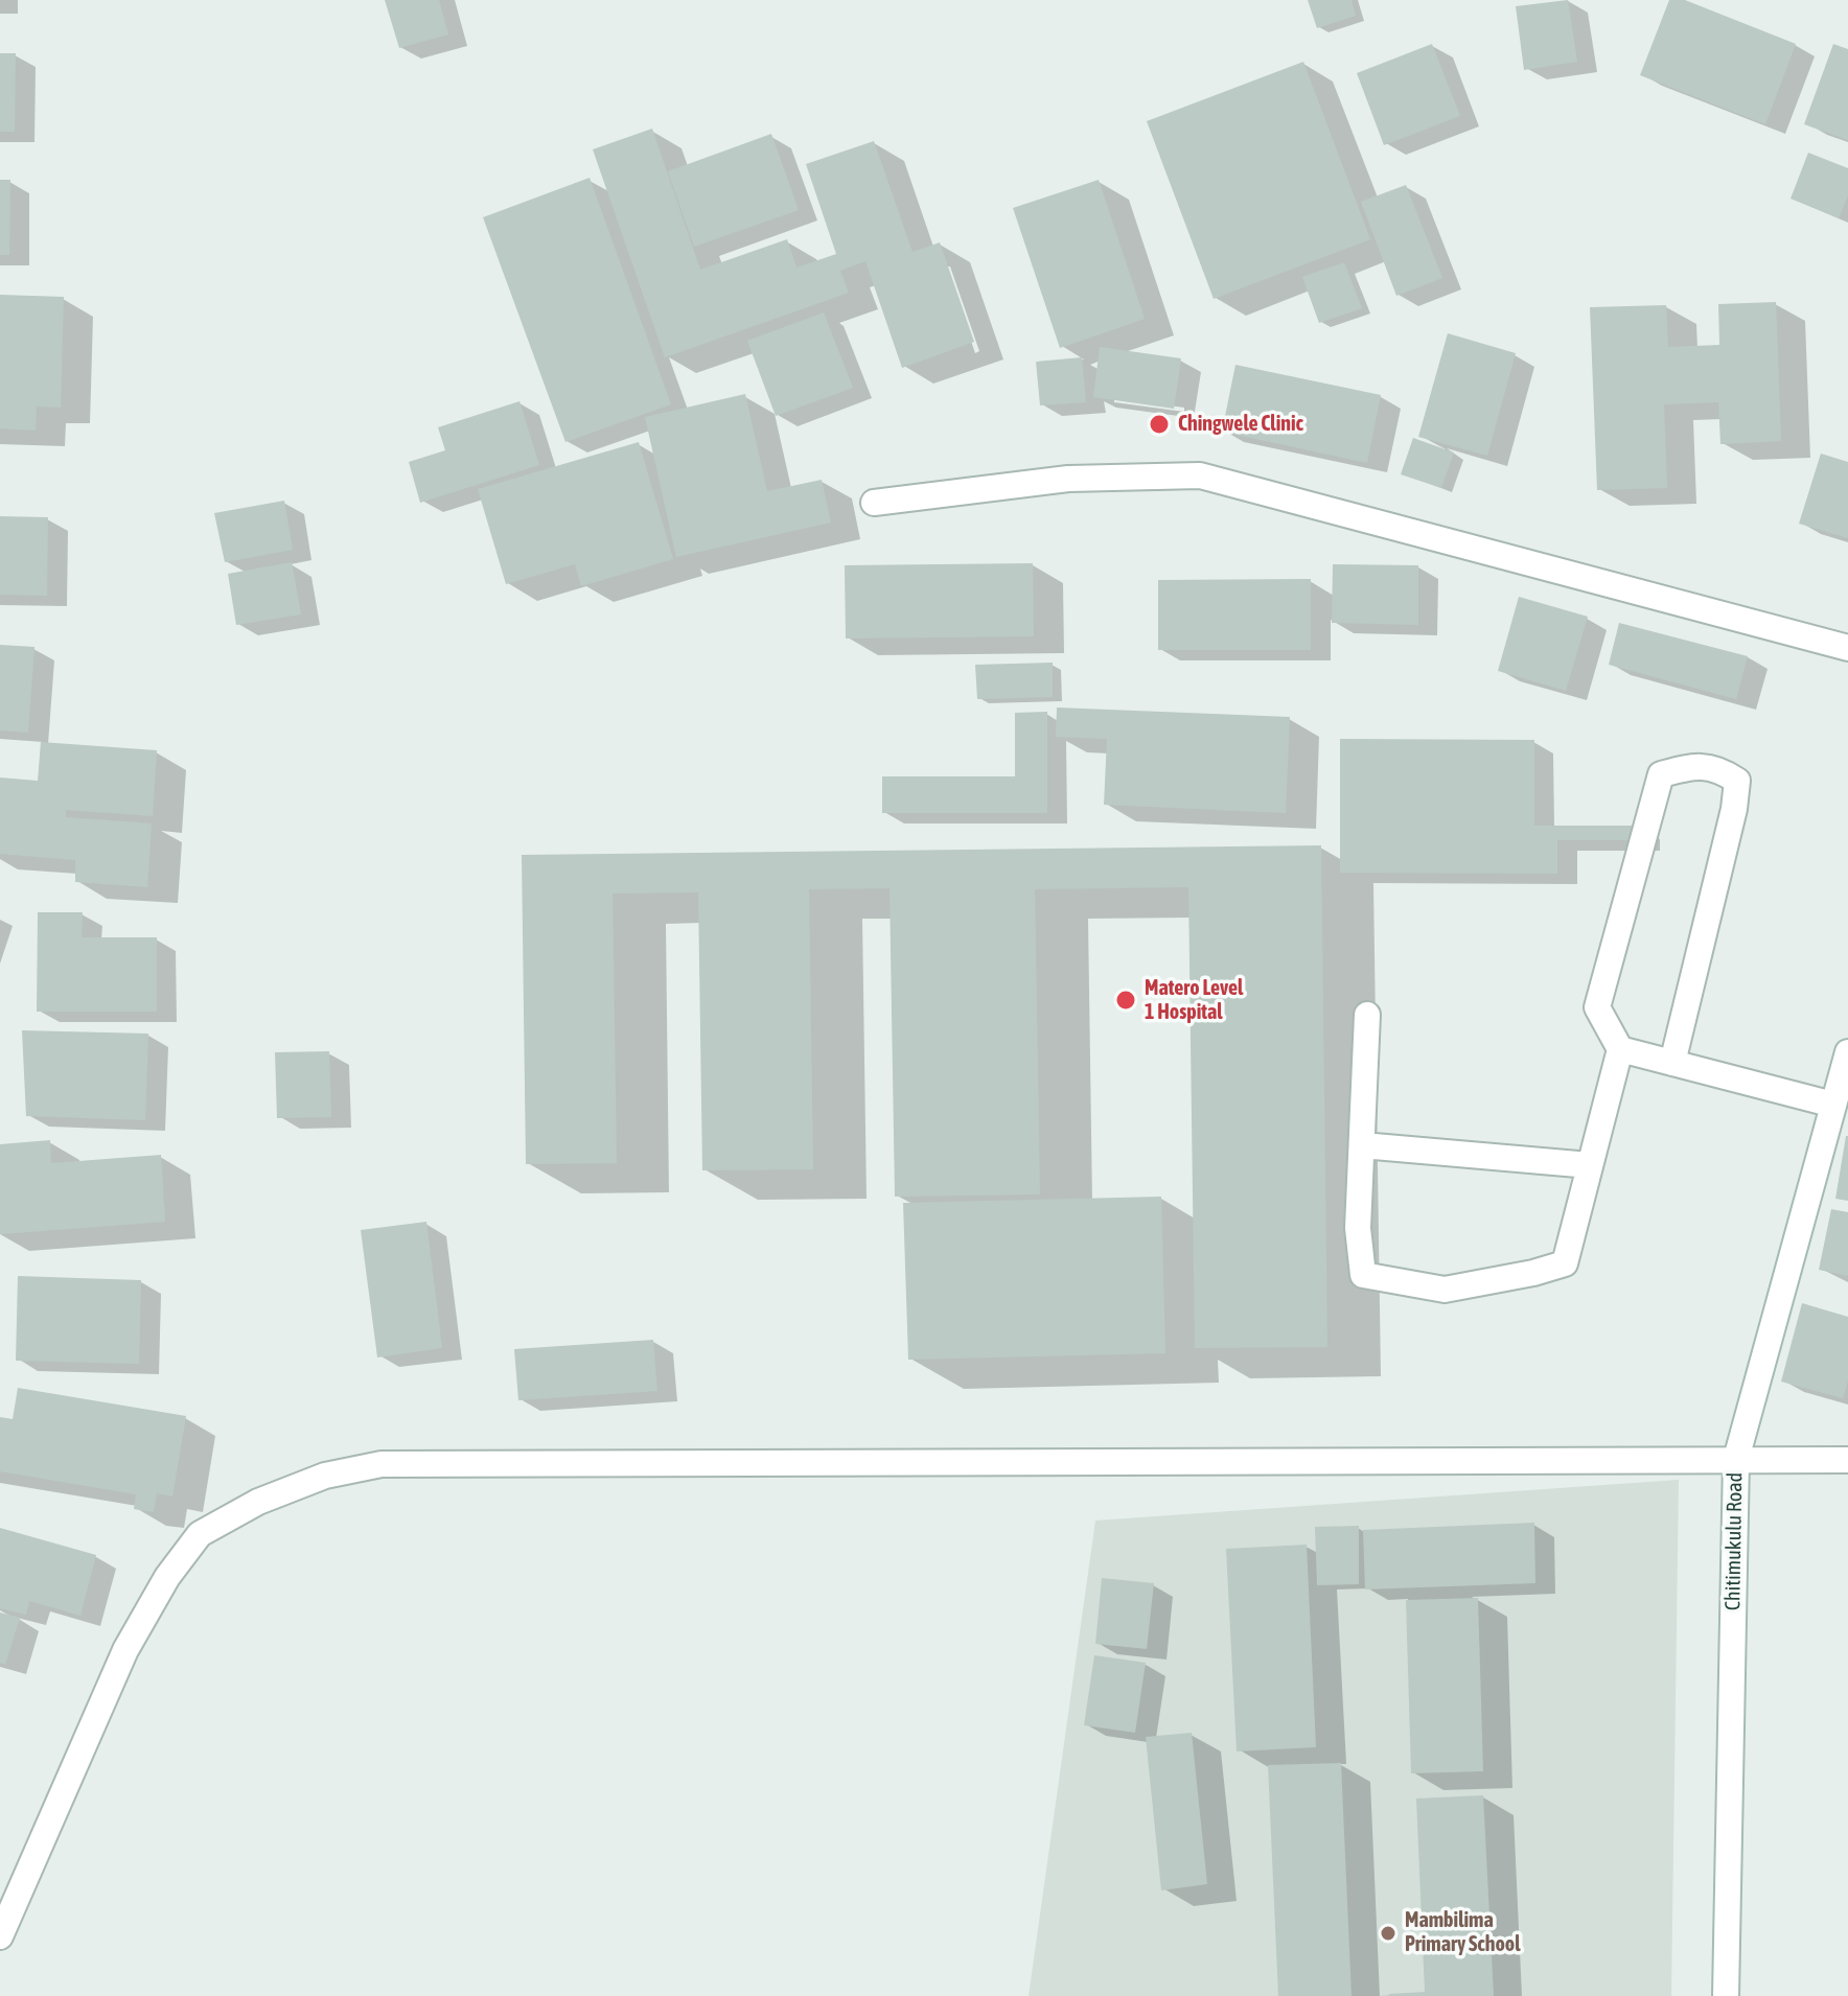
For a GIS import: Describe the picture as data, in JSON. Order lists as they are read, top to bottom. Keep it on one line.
{"streets":{"street":["Chitimukulu Road"]},"places":["Chingwele Clinic","Matero Level 1 Hospital","Mambilima Primary School"]}
